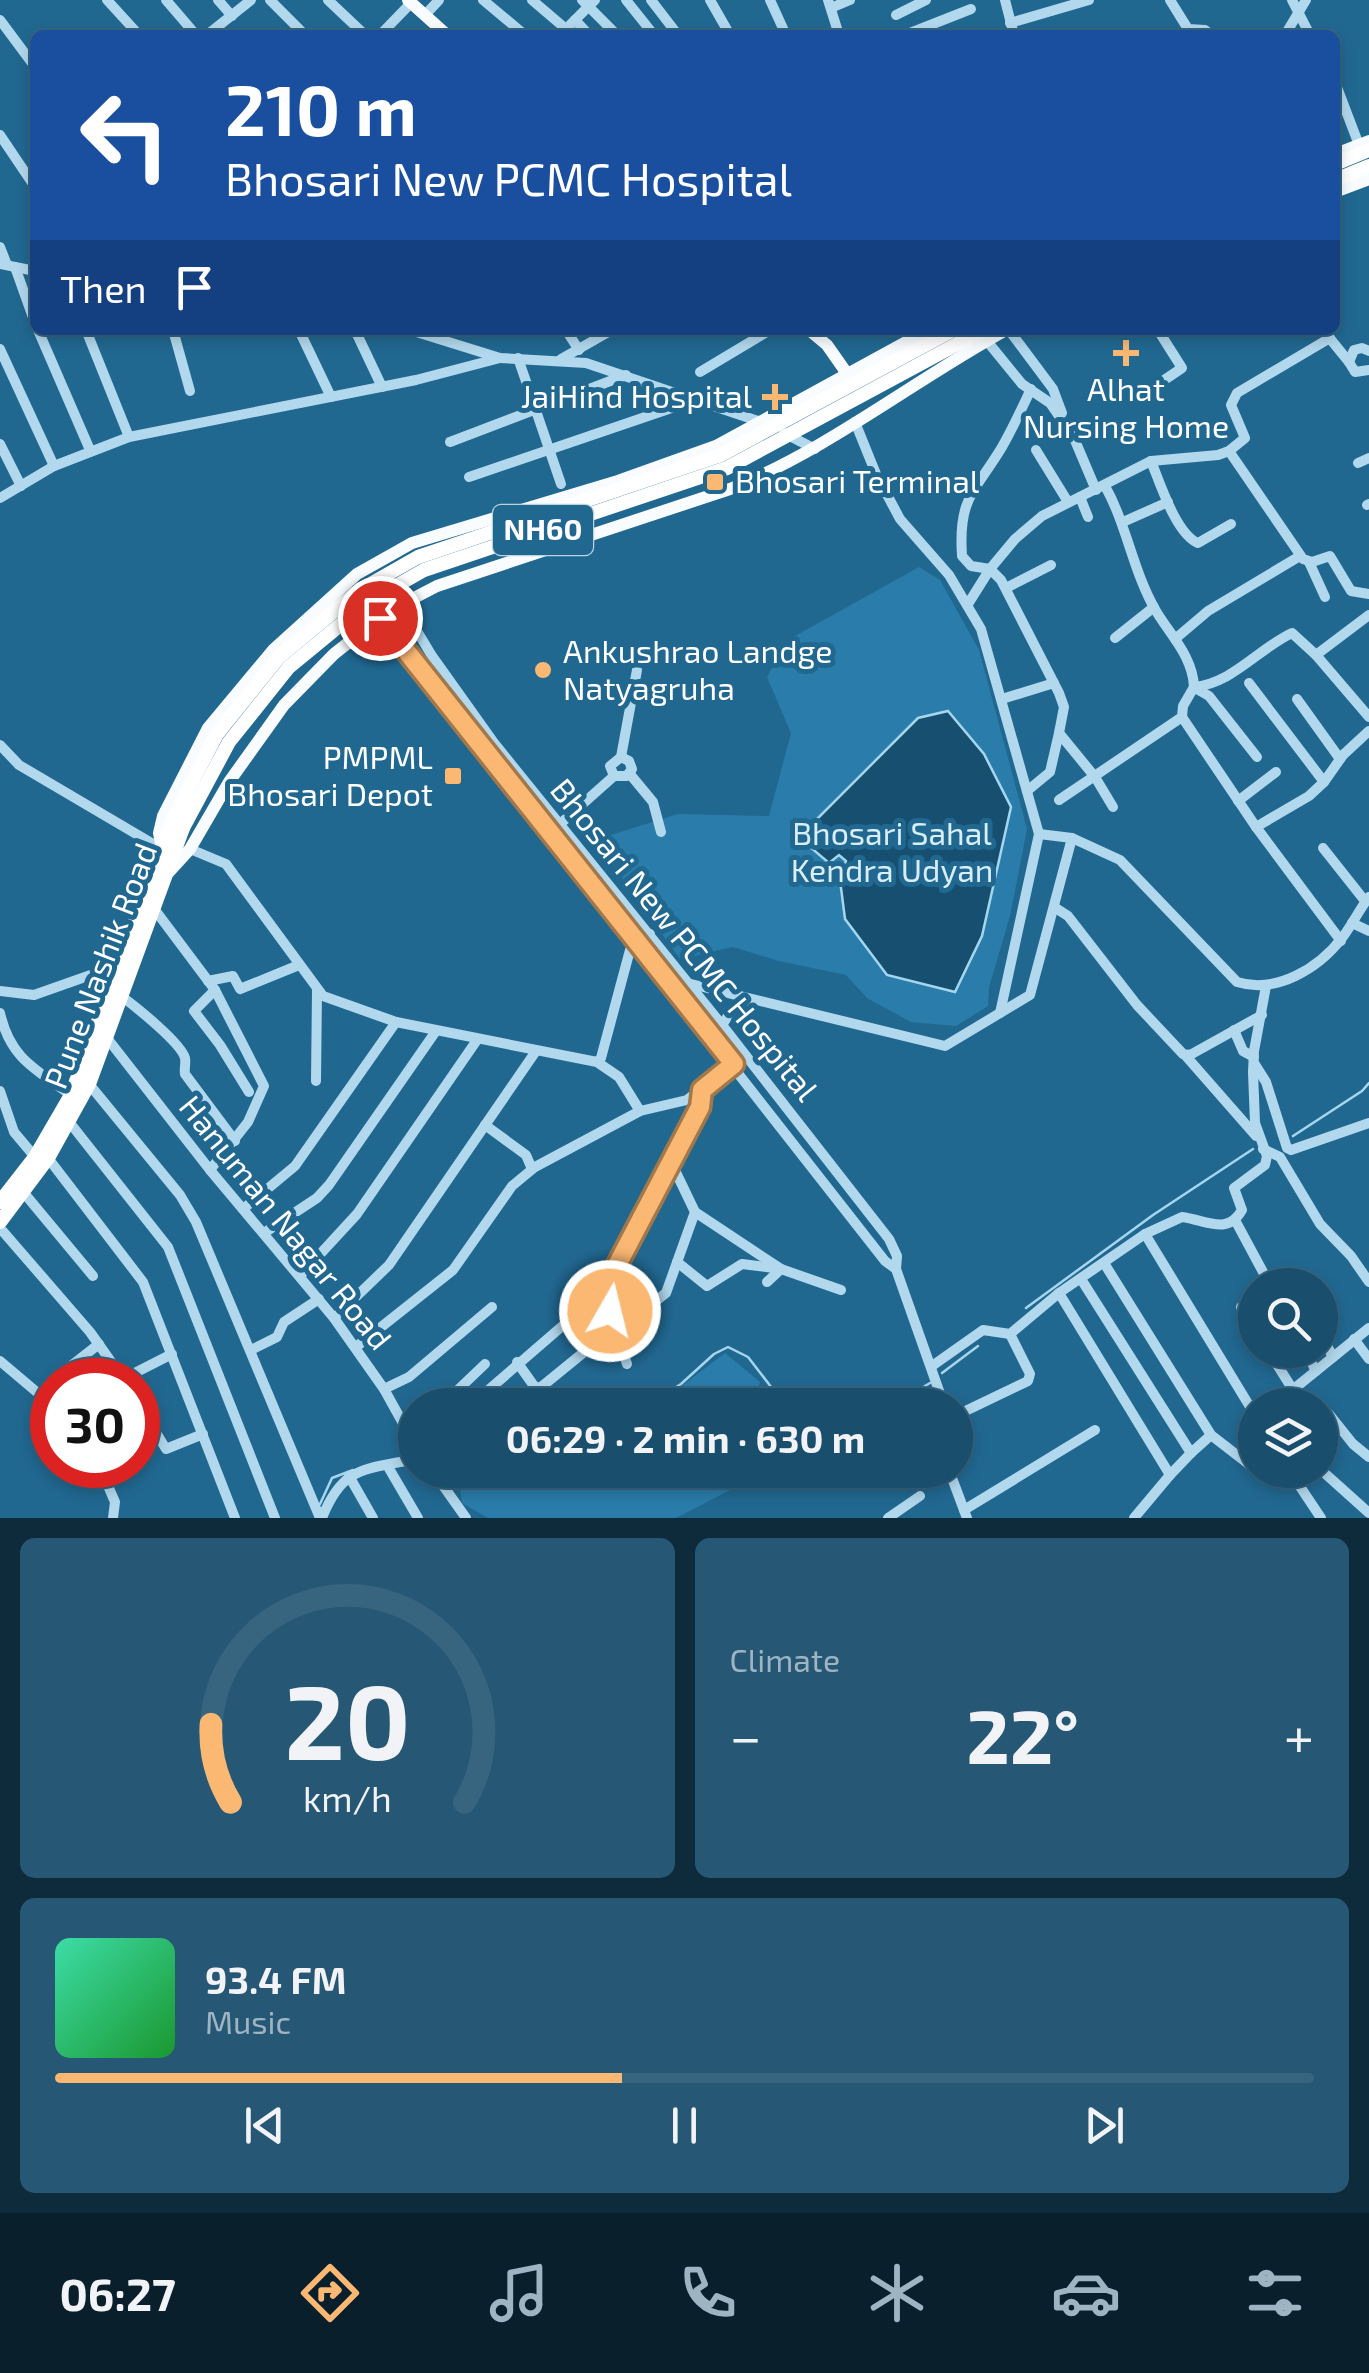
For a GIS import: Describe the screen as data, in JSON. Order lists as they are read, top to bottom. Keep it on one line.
{"streets":{"highway":["NH60","Pune Nashik Road"],"street":["Bhosari New PCMC Hospital","Hanuman Nagar Road"]},"crossings":[["NH60","Pune Nashik Road"],["Pune Nashik Road","Hanuman Nagar Road"]],"parks":["Bhosari Sahal Kendra Udyan"],"places":{"health":["Alhat Nursing Home","JaiHind Hospital"],"transit":["Bhosari Terminal","PMPML Bhosari Depot"],"other":["Ankushrao Landge Natyagruha"]},"page":{"turn":["210 m","Bhosari New PCMC Hospital"],"then":"Then","limit":"30","trip":"06:29 · 2 min · 630 m","tile":"Climate","heat":["−","22°","+"],"song":["93.4 FM","Music"],"tabs":"06:27","gauge":["20","km/h"]}}
